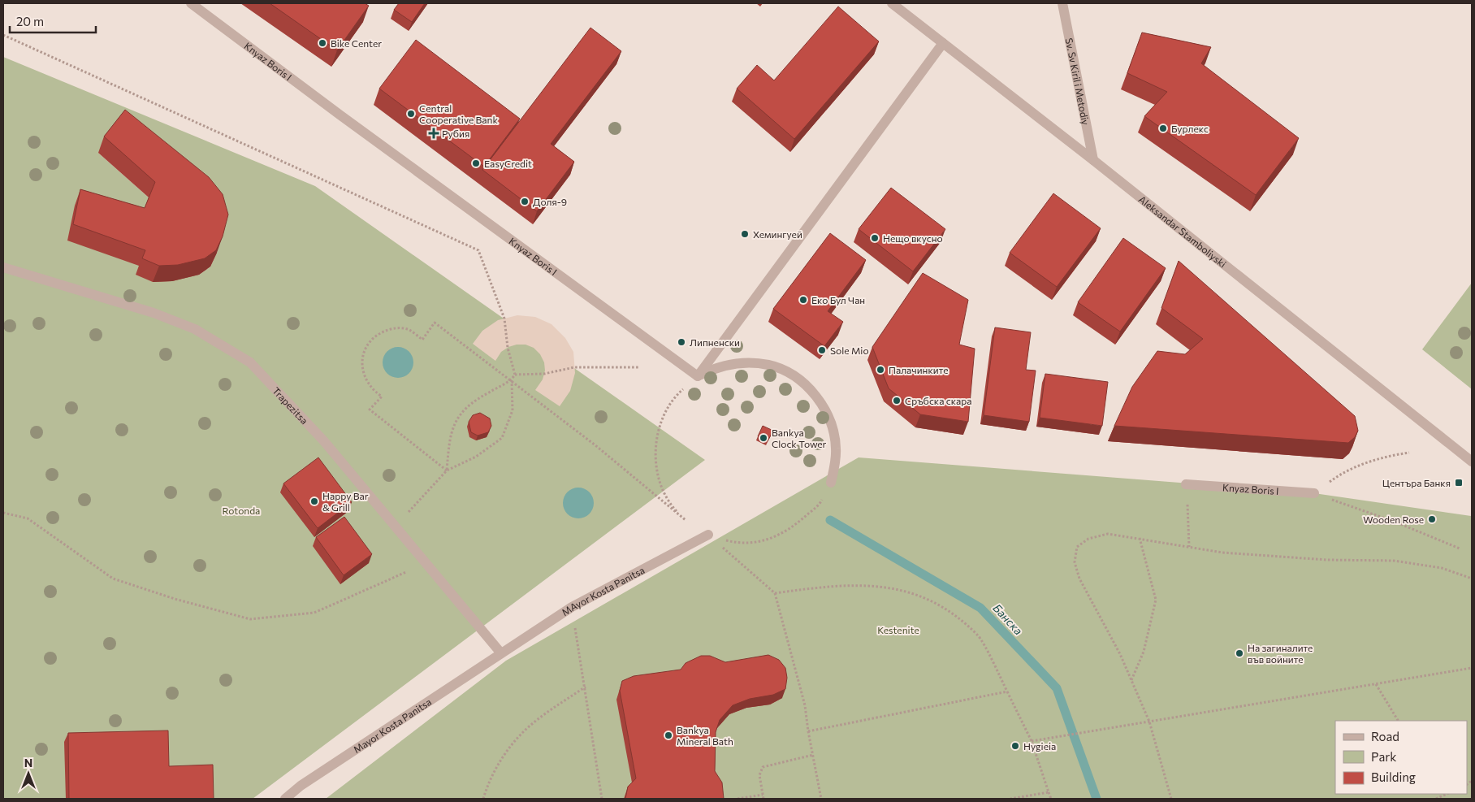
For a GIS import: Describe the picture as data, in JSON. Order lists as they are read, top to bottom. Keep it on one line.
{"streets":{"street":["Knyaz Boris I","Sv. Sv Kiril i Metodiy","Aleksandar Stamboliyski","Trapezitsa","MAyor Kosta Panitsa","Mayor Kosta Panitsa"]},"crossings":[["Sv. Sv Kiril i Metodiy","Aleksandar Stamboliyski"],["Trapezitsa","MAyor Kosta Panitsa"],["Trapezitsa","Mayor Kosta Panitsa"],["MAyor Kosta Panitsa","Mayor Kosta Panitsa"]],"water":["Банска"],"parks":["Rotonda","Kestenite"],"places":{"other":["Bike Center","Central Cooperative Bank","Бурлекс","EasyCredit","Доля-9","Хемингуей","Нещо вкусно","Еко Бул Чан","Липненски","Sole Mio","Палачинките","Сръбска скара","Bankya Clock Tower","Happy Bar & Grill","Wooden Rose","На загиналите във войните","Bankya Mineral Bath","Hygieia"],"health":["Рубия"],"transit":["Центъра Банкя"]},"legend":["Road","Park","Building"],"scale_bar":"20 m","north":"top"}
